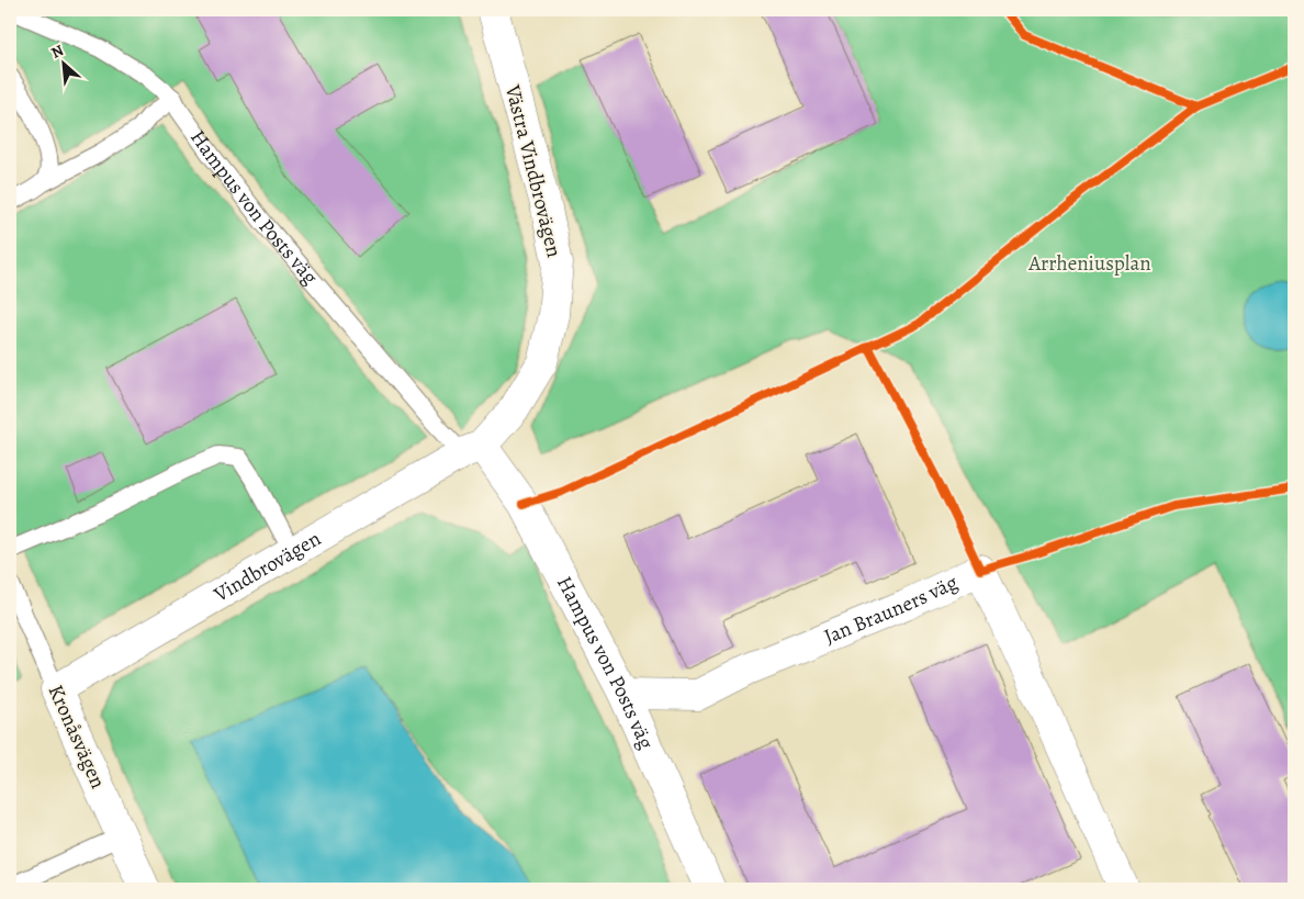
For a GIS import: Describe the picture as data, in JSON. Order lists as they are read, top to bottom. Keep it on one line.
{"streets":{"street":["Västra Vindbrovägen","Hampus von Posts väg","Vindbrovägen","Jan Brauners väg","Kronåsvägen"]},"crossings":[["Västra Vindbrovägen","Hampus von Posts väg"],["Västra Vindbrovägen","Vindbrovägen"],["Hampus von Posts väg","Vindbrovägen"],["Hampus von Posts väg","Jan Brauners väg"],["Vindbrovägen","Kronåsvägen"]],"parks":["Arrheniusplan"],"north":"top left"}
